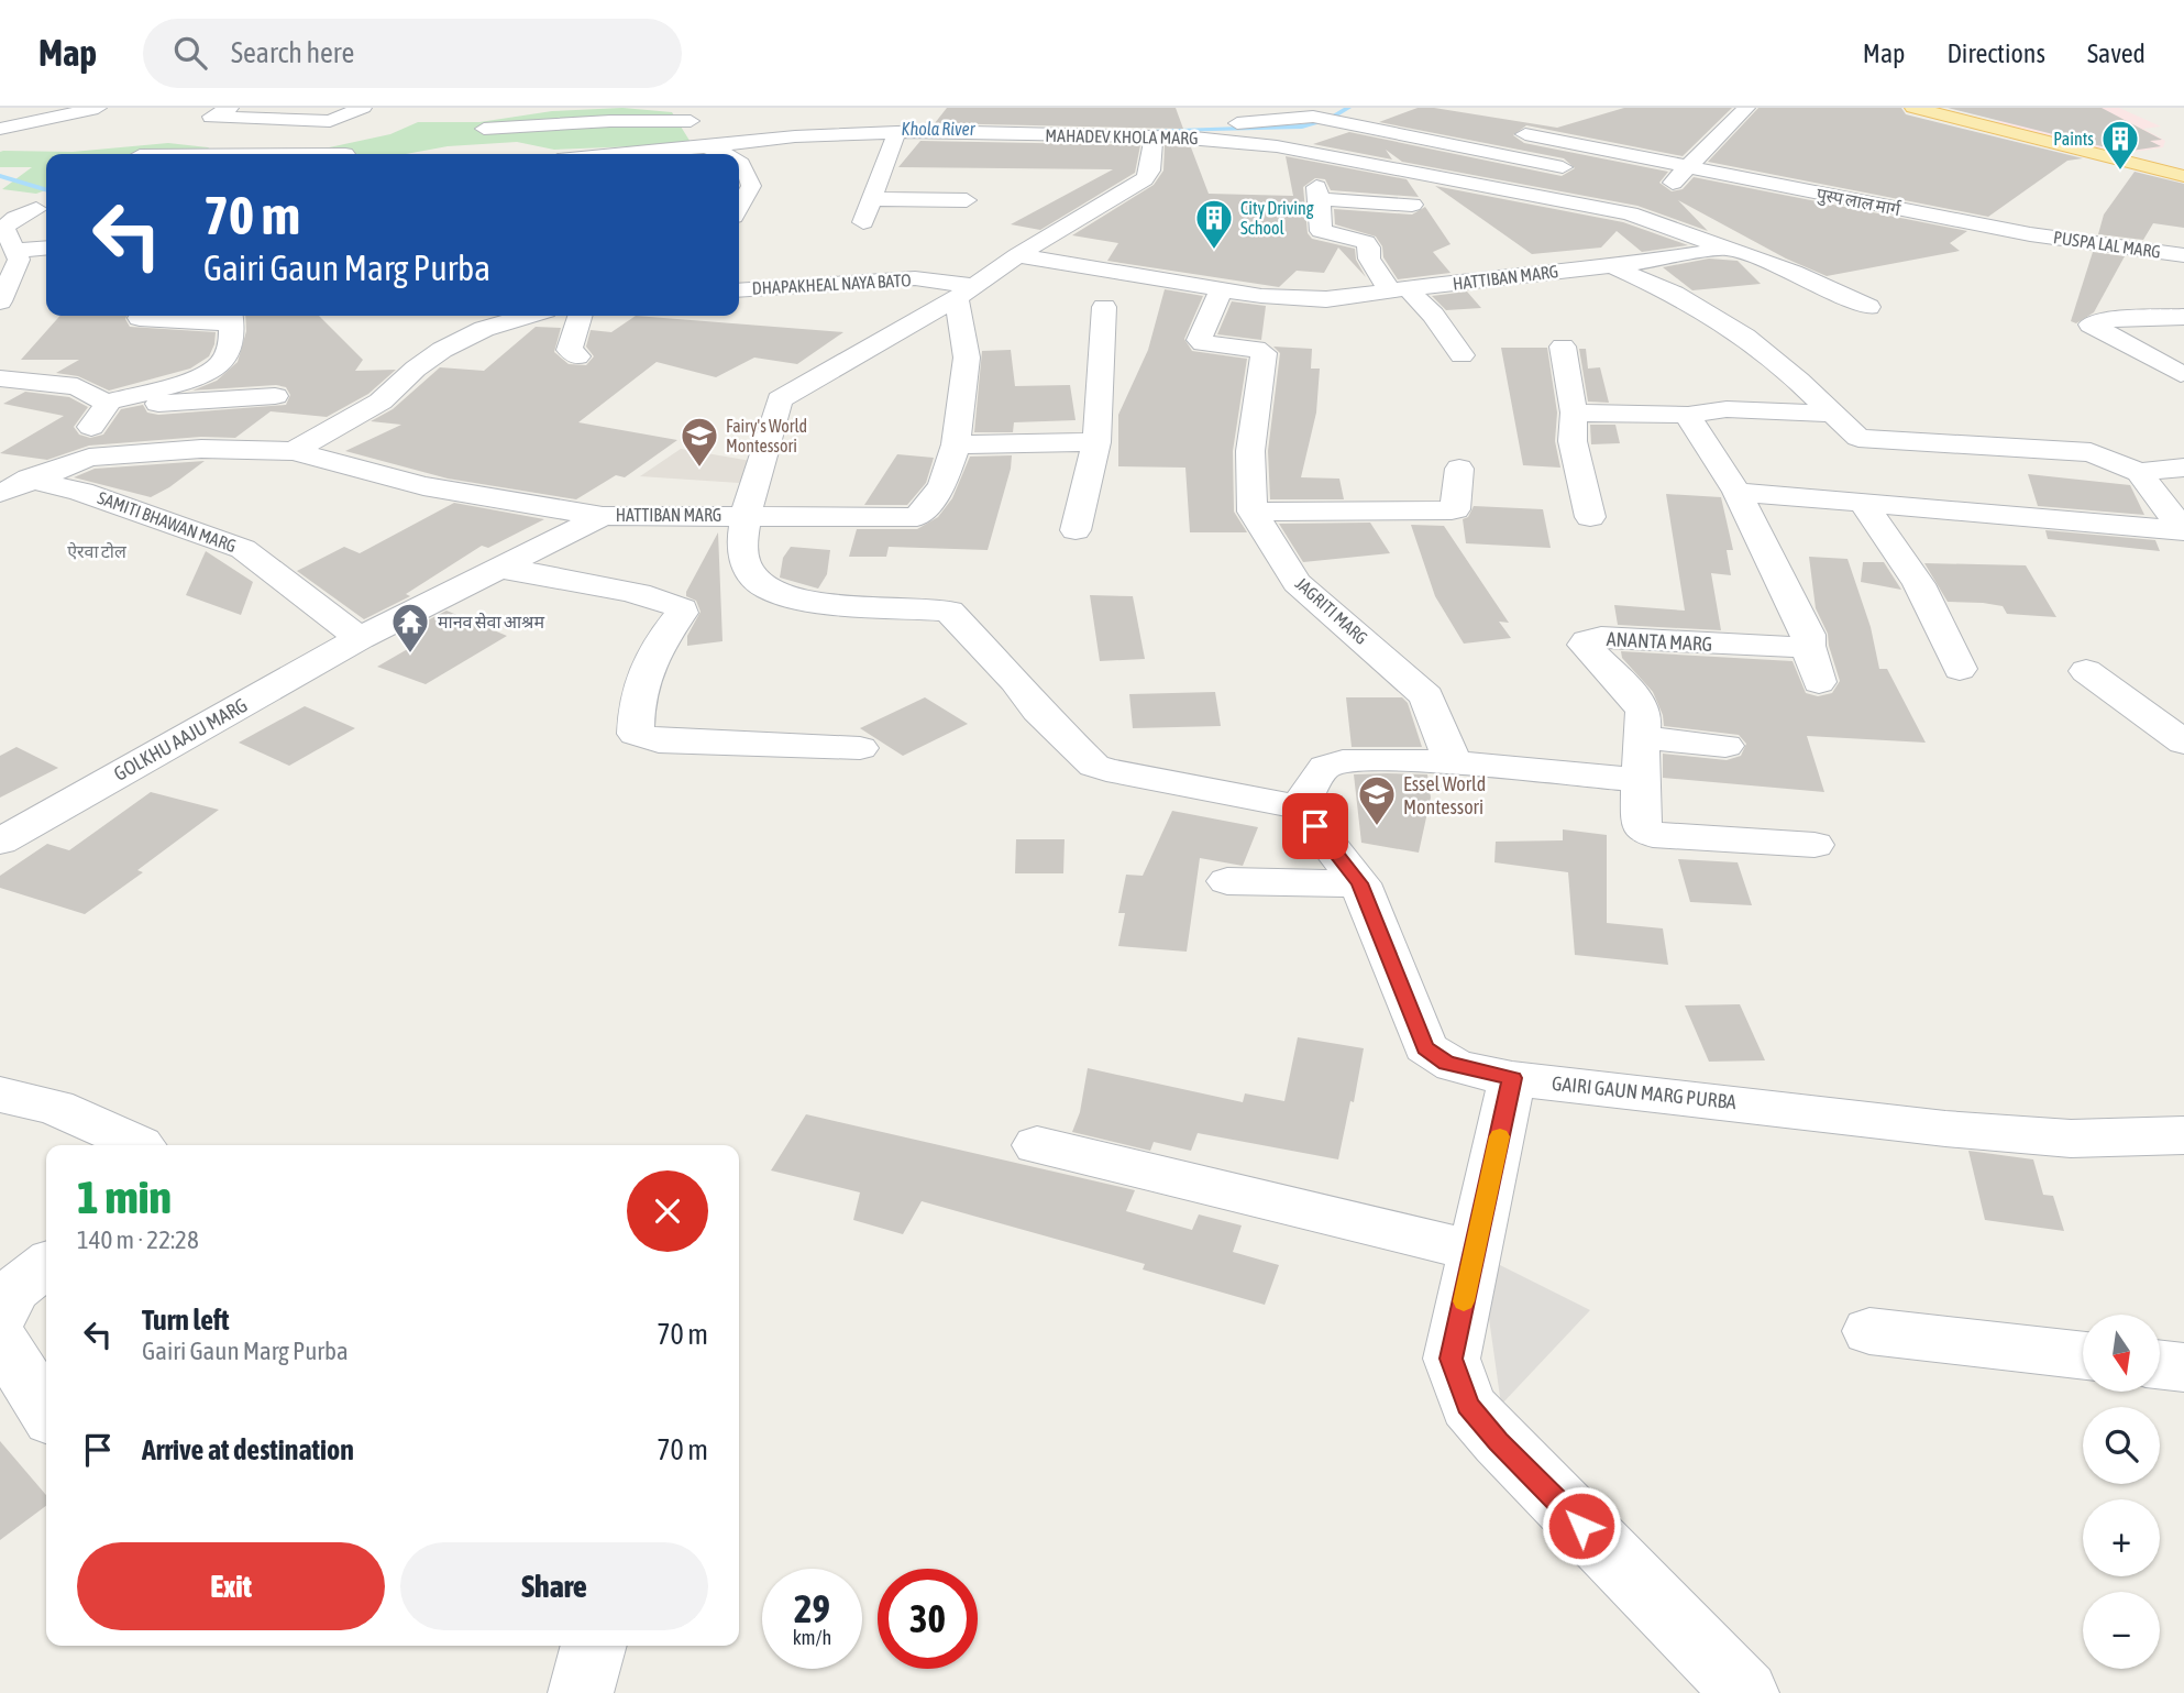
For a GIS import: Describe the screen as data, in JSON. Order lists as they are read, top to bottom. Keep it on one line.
{"streets":{"street":["MAHADEV KHOLA MARG","पुस्प लाल मार्ग","PUSPA LAL MARG","HATTIBAN MARG","DHAPAKHEAL NAYA BATO","SAMITI BHAWAN MARG","JAGRITI MARG","ANANTA MARG","GOLKHU AAJU MARG","GAIRI GAUN MARG PURBA"]},"crossings":[["MAHADEV KHOLA MARG","HATTIBAN MARG"],["पुस्प लाल मार्ग","PUSPA LAL MARG"],["HATTIBAN MARG","DHAPAKHEAL NAYA BATO"],["HATTIBAN MARG","SAMITI BHAWAN MARG"],["HATTIBAN MARG","GOLKHU AAJU MARG"],["SAMITI BHAWAN MARG","GOLKHU AAJU MARG"]],"districts":["ऐरवा टोल"],"water":["Khola River"],"places":{"building":["Paints","City Driving School"],"school or university":["Fairy's World Montessori","Essel World Montessori"],"temple":["मानव सेवा आश्रम"]},"north":"bottom","page":{"header":"Map","search":"Search here","nav":["Map","Directions","Saved"],"turn":["70 m","Gairi Gaun Marg Purba"],"heading":["1 min","140 m · 22:28"],"list":[{"name":"Turn left","note":"Gairi Gaun Marg Purba","value":"70 m"},{"name":"Arrive at destination","value":"70 m"}],"map_buttons":["+","−"],"buttons":["Exit","Share"],"speed":"29 km/h","limit":"30"}}
